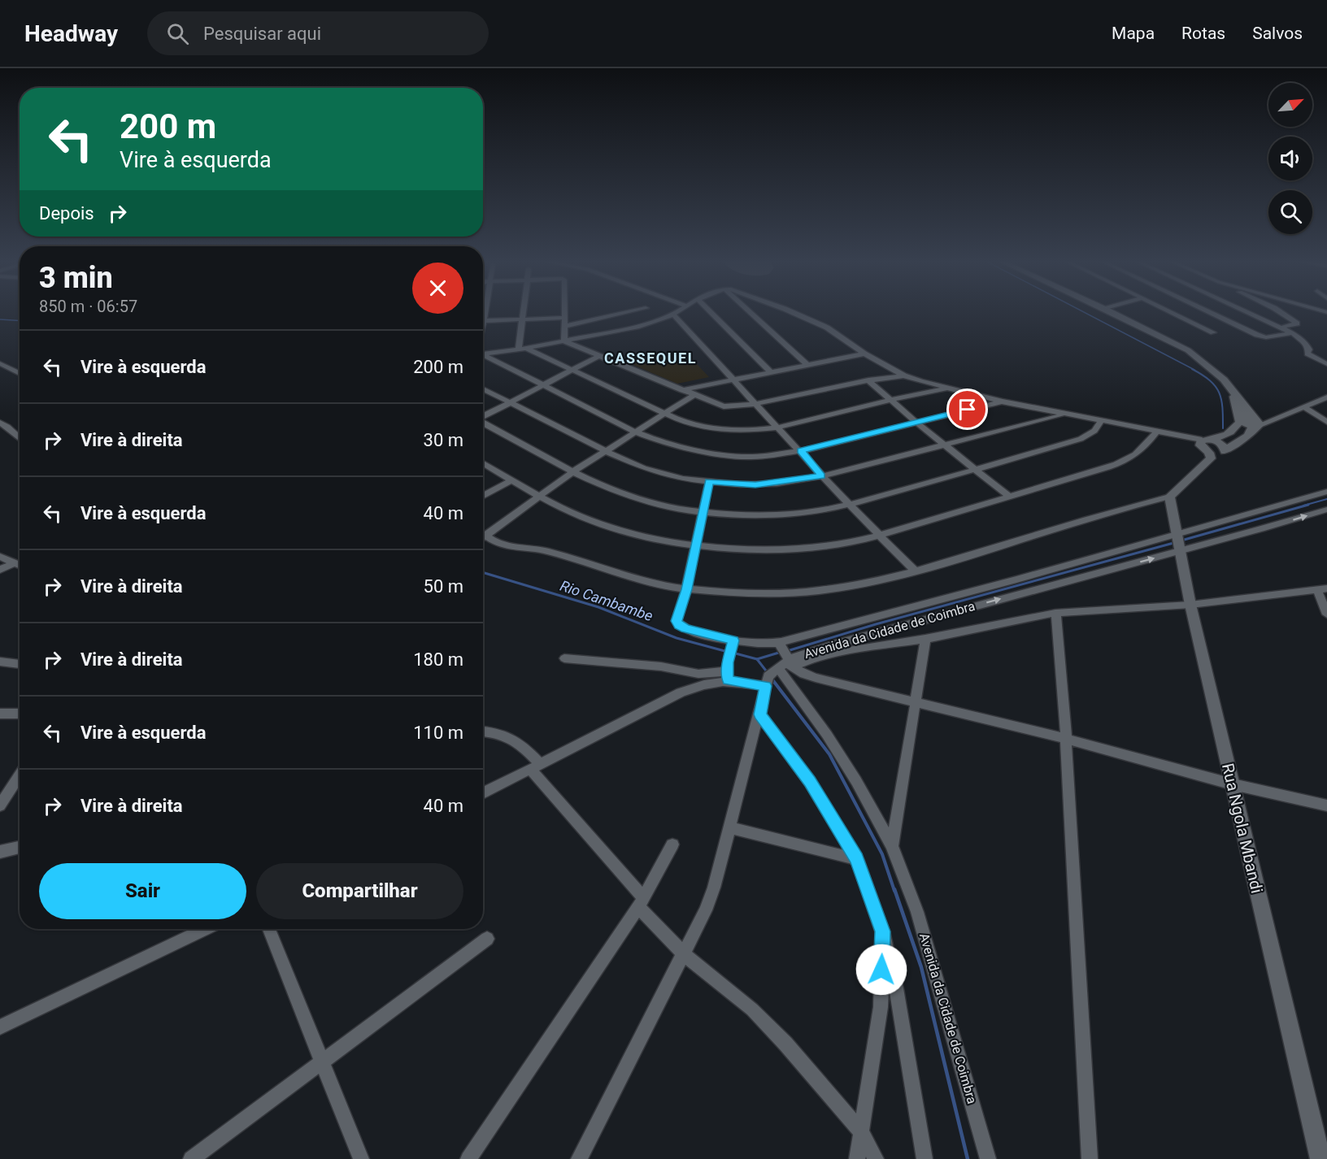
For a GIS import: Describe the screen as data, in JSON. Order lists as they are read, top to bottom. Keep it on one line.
{"streets":{"street":["Avenida da Cidade de Coimbra","Rua Ngola Mbandi"]},"crossings":[["Avenida da Cidade de Coimbra","Rua Ngola Mbandi"]],"districts":["CASSEQUEL"],"water":["Rio Cambambe"],"north":"top right","page":{"header":"Headway","search":"Pesquisar aqui","nav":["Mapa","Rotas","Salvos"],"turn":["200 m","Vire à esquerda"],"then":"Depois","heading":["3 min","850 m · 06:57"],"list":[{"name":"Vire à esquerda","value":"200 m"},{"name":"Vire à direita","value":"30 m"},{"name":"Vire à esquerda","value":"40 m"},{"name":"Vire à direita","value":"50 m"},{"name":"Vire à direita","value":"180 m"},{"name":"Vire à esquerda","value":"110 m"},{"name":"Vire à direita","value":"40 m"}],"buttons":["Sair","Compartilhar"]}}
